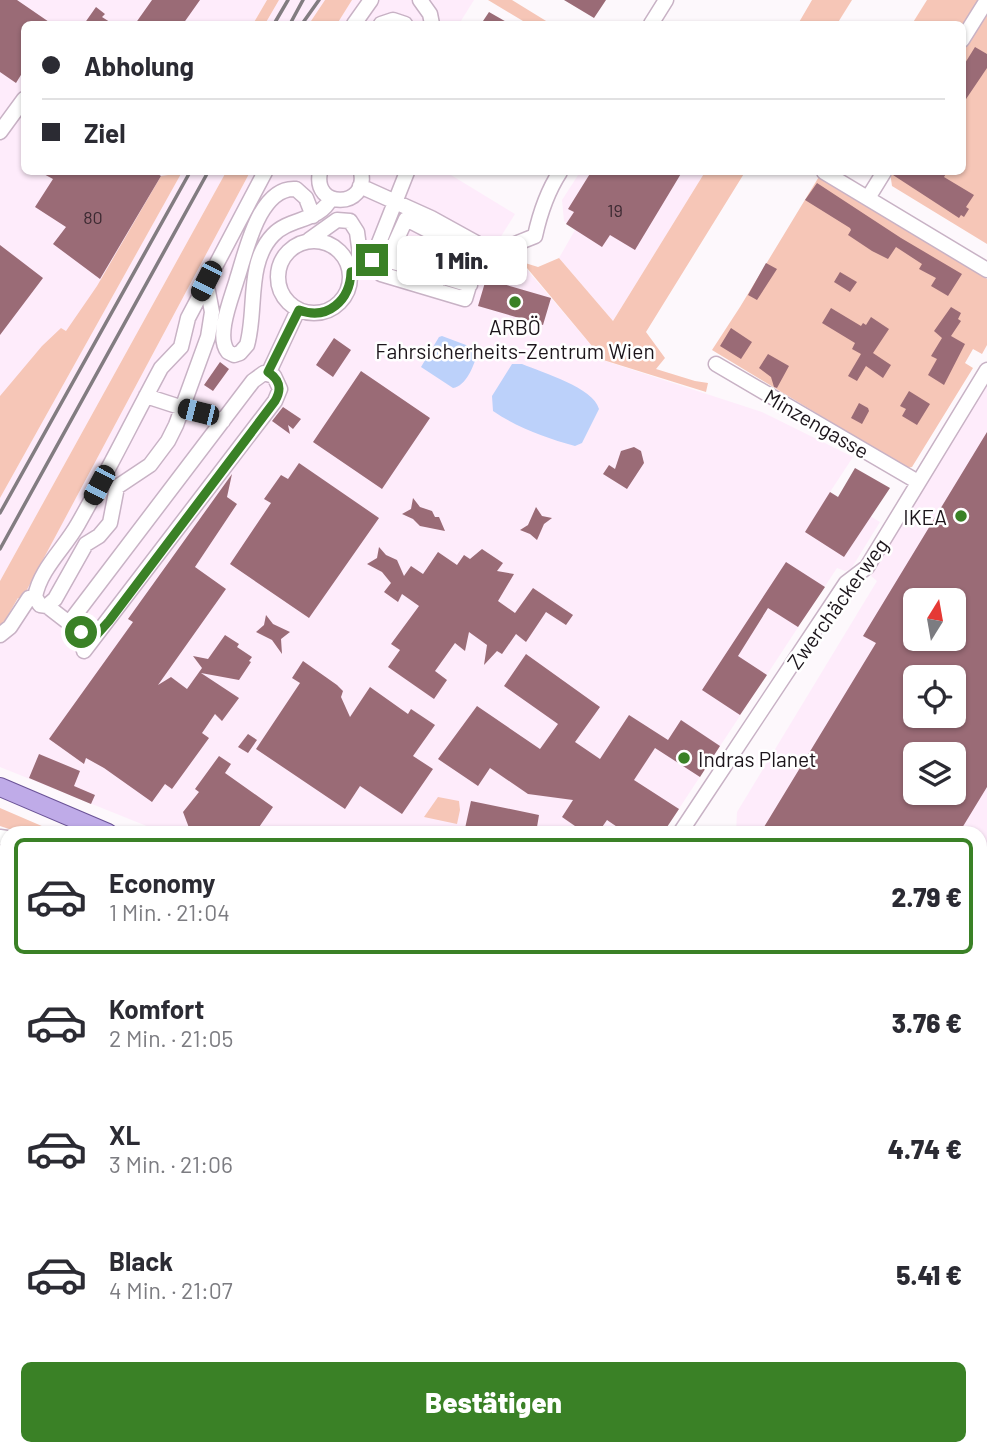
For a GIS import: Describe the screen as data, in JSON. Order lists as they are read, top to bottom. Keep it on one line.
{"streets":{"street":["Minzengasse","Zwerchäckerweg"]},"crossings":[["Minzengasse","Zwerchäckerweg"]],"places":["ARBÖ Fahrsicherheits-Zentrum Wien","IKEA","Indras Planet"],"house_numbers":["19","80"],"north":"top","page":{"banner":["Abholung","Ziel"],"bubble":"1 Min.","list":[{"name":"Economy","note":"1 Min. · 21:04","value":"2.79 €"},{"name":"Komfort","note":"2 Min. · 21:05","value":"3.76 €"},{"name":"XL","note":"3 Min. · 21:06","value":"4.74 €"},{"name":"Black","note":"4 Min. · 21:07","value":"5.41 €"}],"buttons":"Bestätigen"}}
